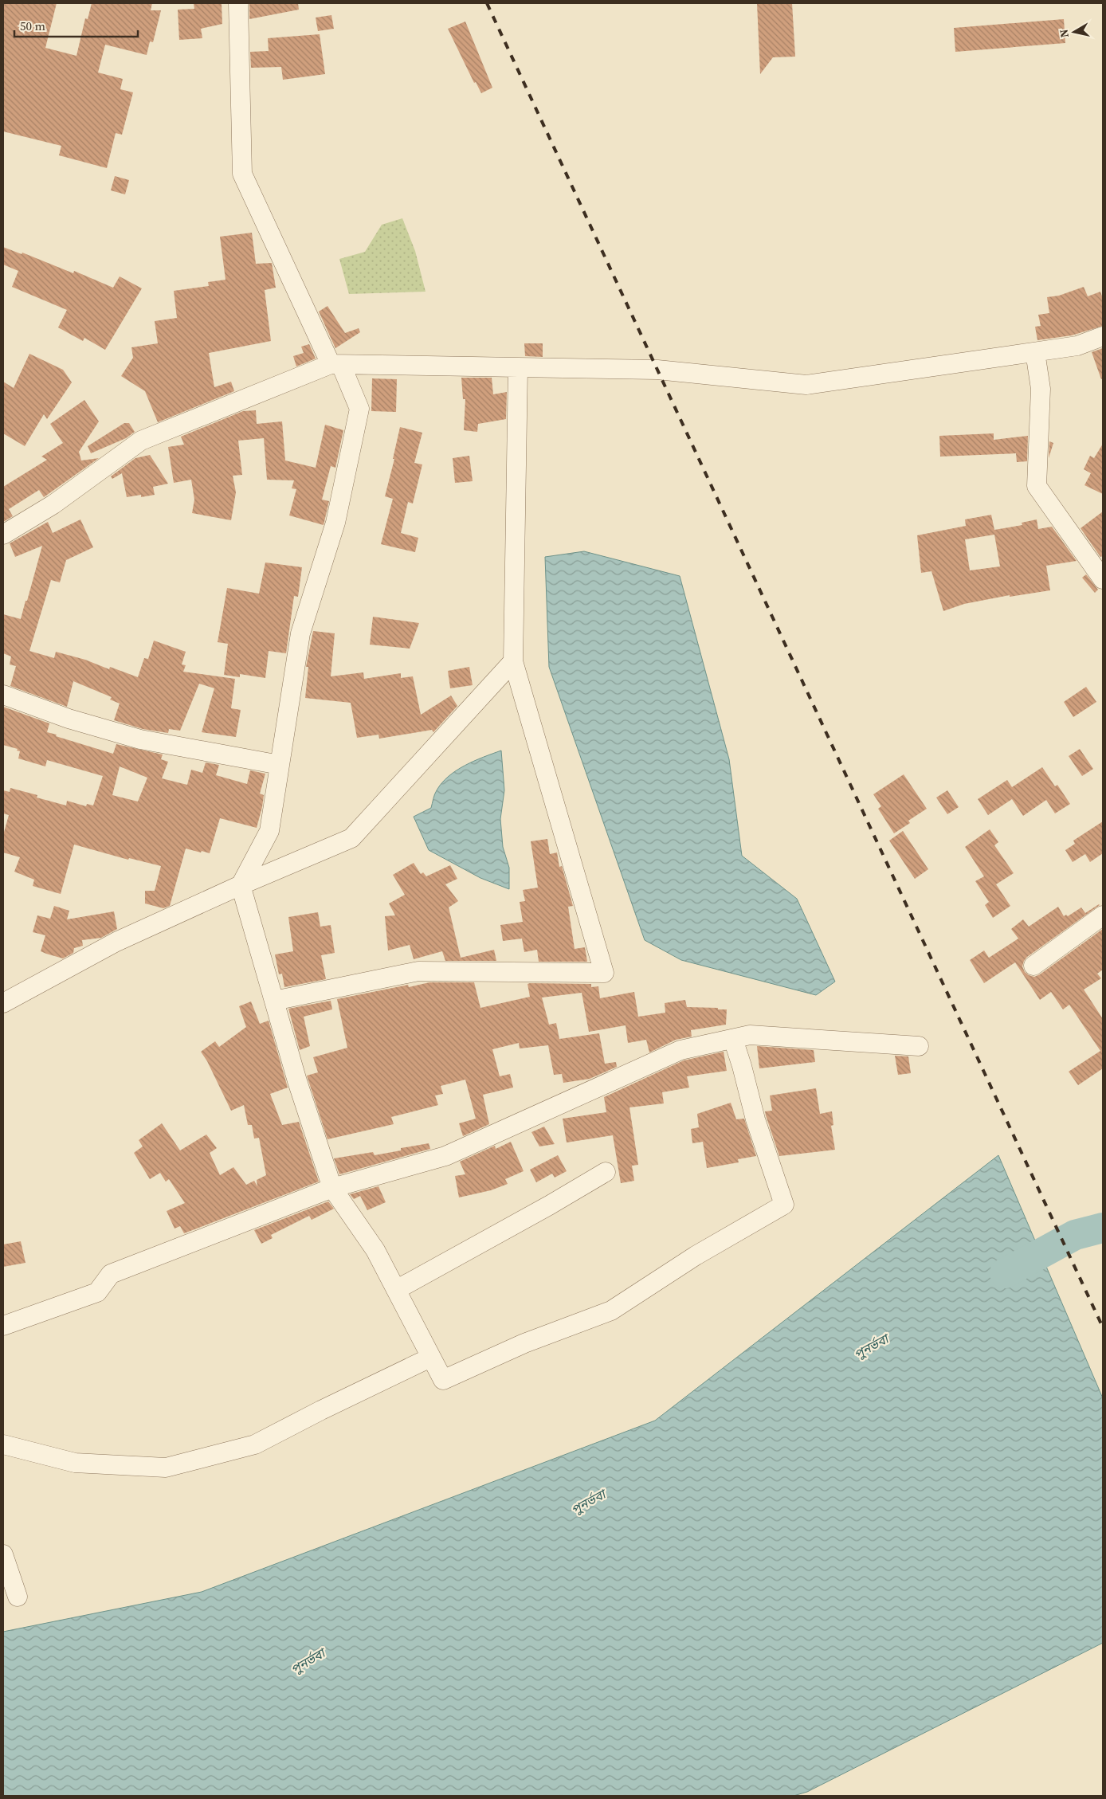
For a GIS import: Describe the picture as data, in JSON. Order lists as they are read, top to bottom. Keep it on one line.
{"water":["পুনর্ভবা"],"scale_bar":"50 m","north":"left"}
